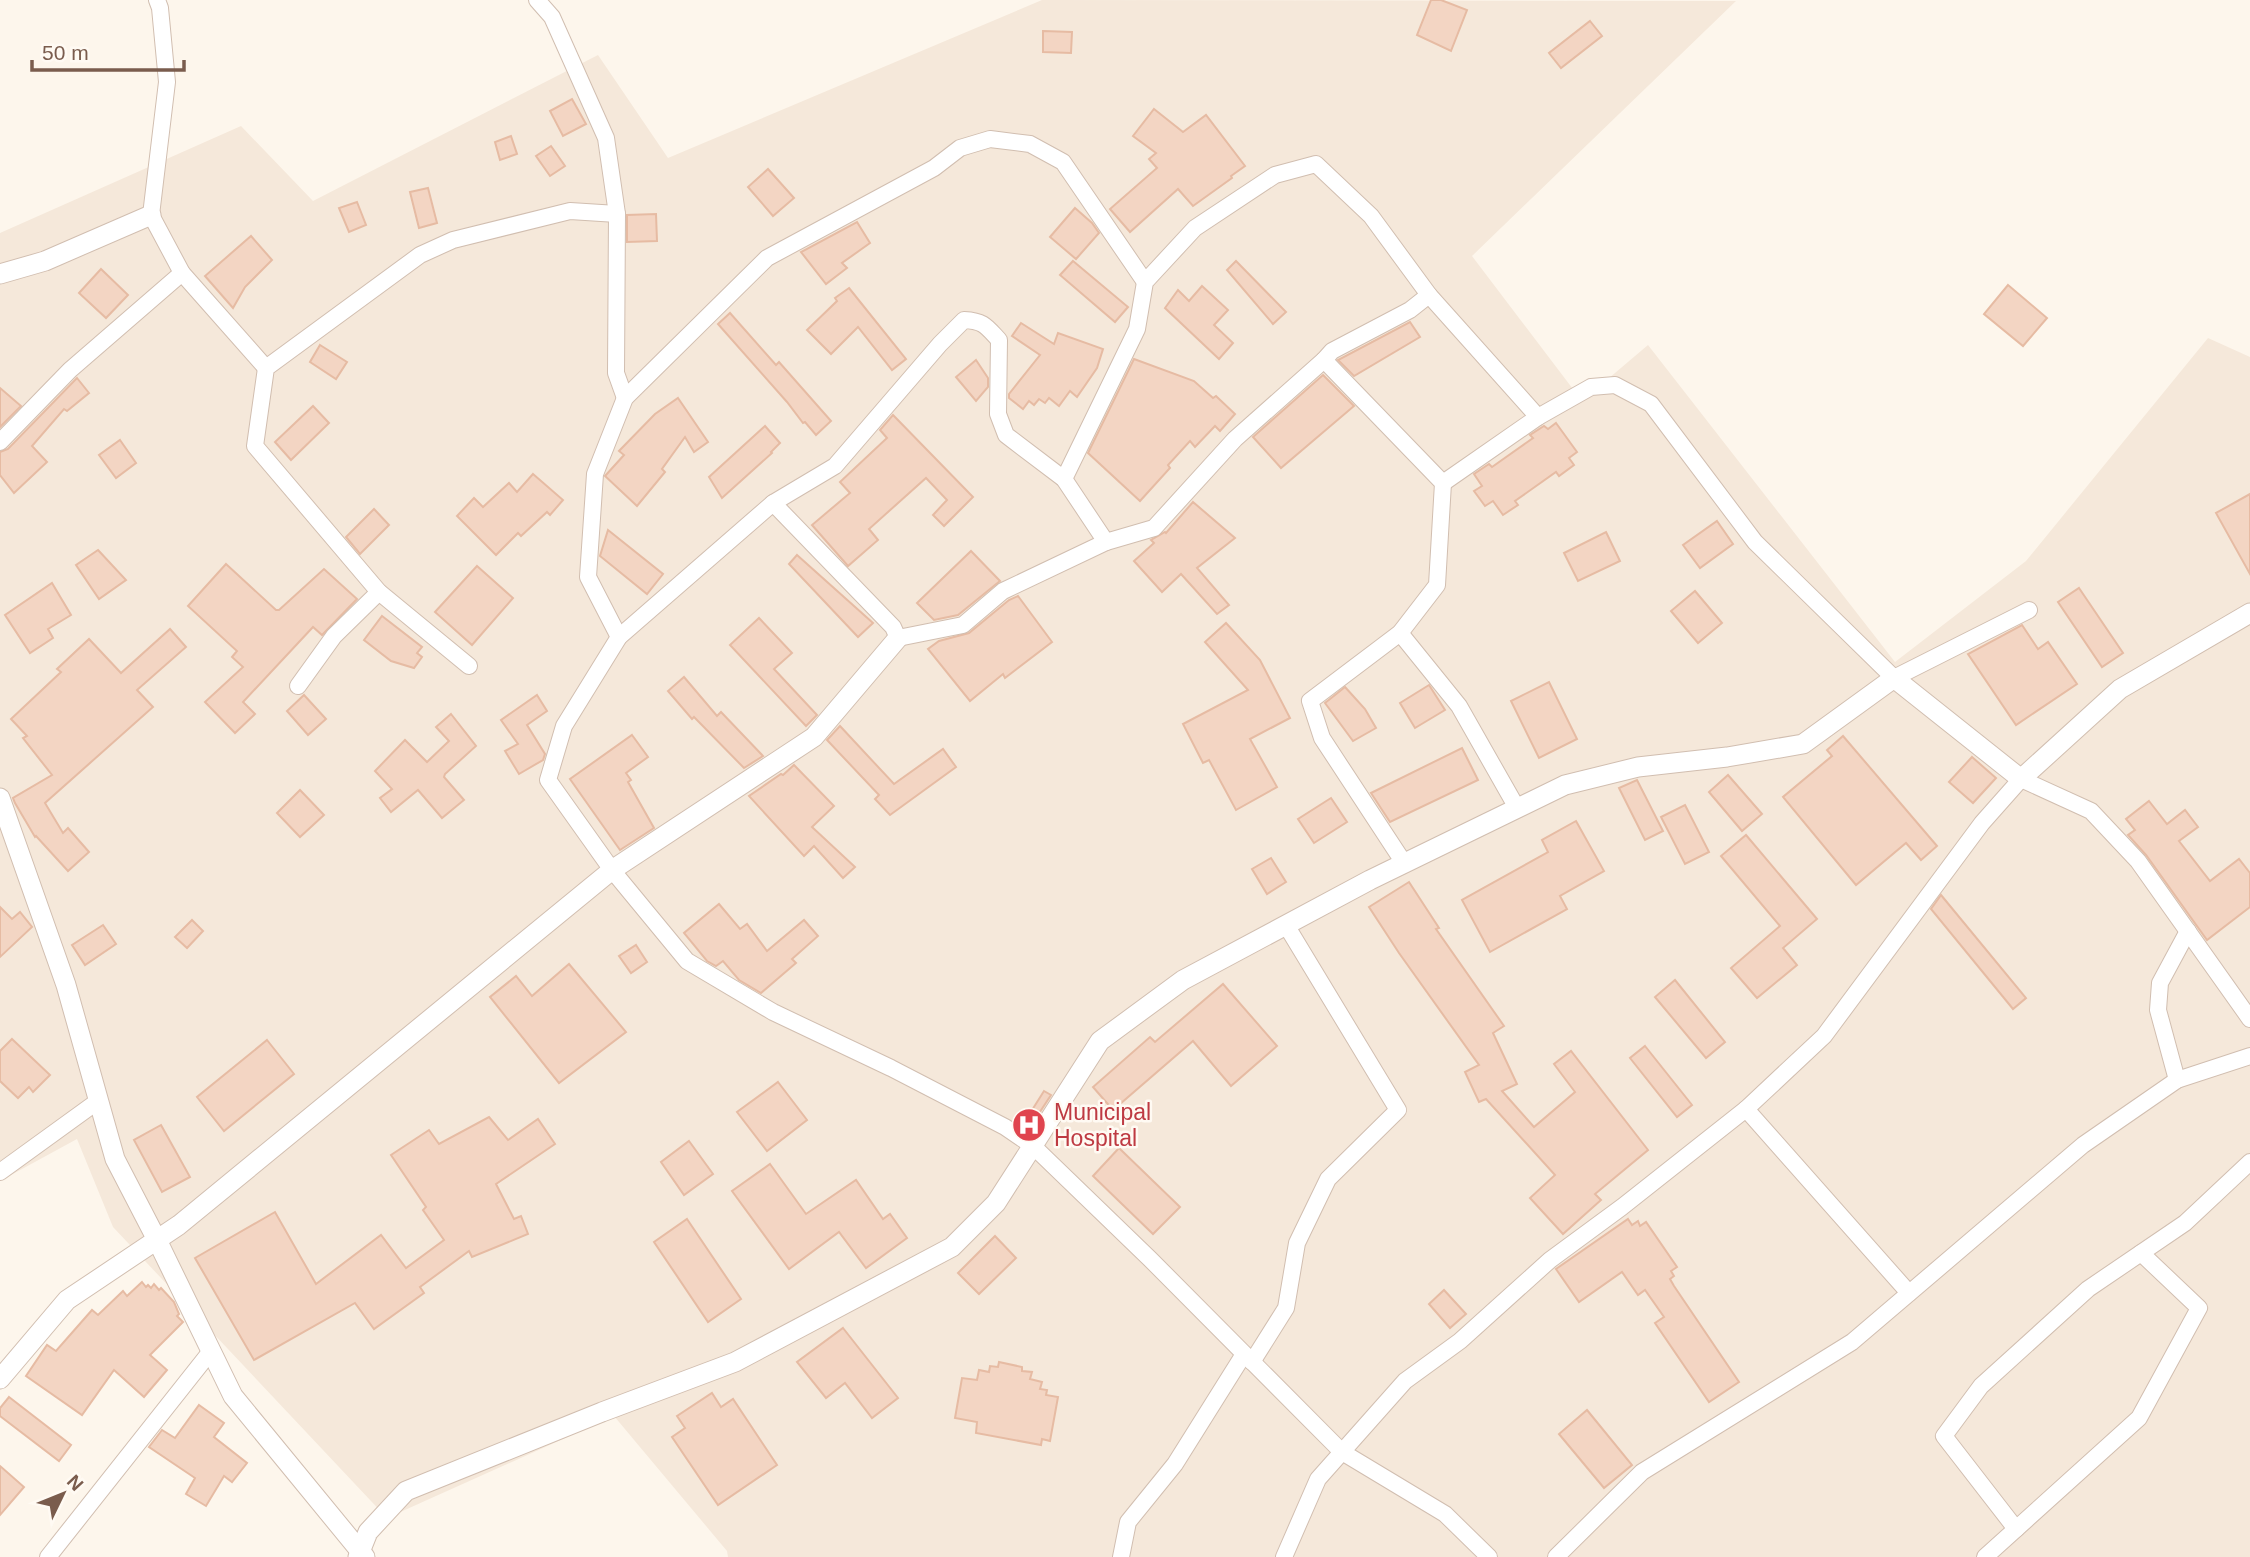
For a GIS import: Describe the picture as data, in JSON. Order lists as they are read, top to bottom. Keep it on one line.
{"places":{"hospital":["Municipal Hospital"]},"scale_bar":"50 m","north":"top right"}
